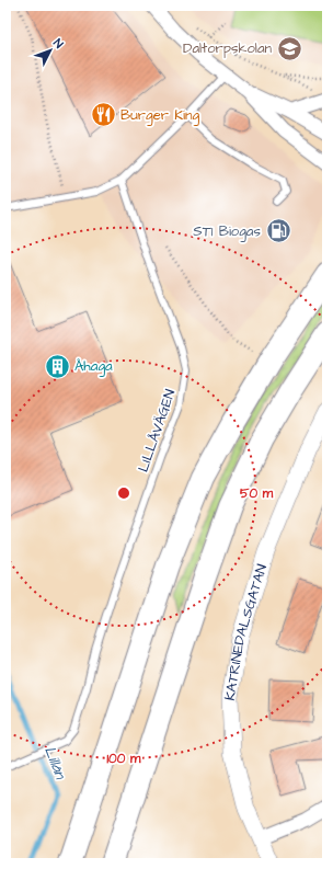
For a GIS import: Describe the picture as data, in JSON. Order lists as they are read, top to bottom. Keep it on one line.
{"streets":{"street":["KATRINEDALSGATAN"],"lane":["LILLÅVÄGEN"]},"water":["Lillån"],"places":{"school or university":["Daltorpskolan"],"restaurant":["Burger King"],"fuel station":["ST1 Biogas"],"building":["Åhaga"]},"north":"top right","rings":["50 m","100 m"]}
